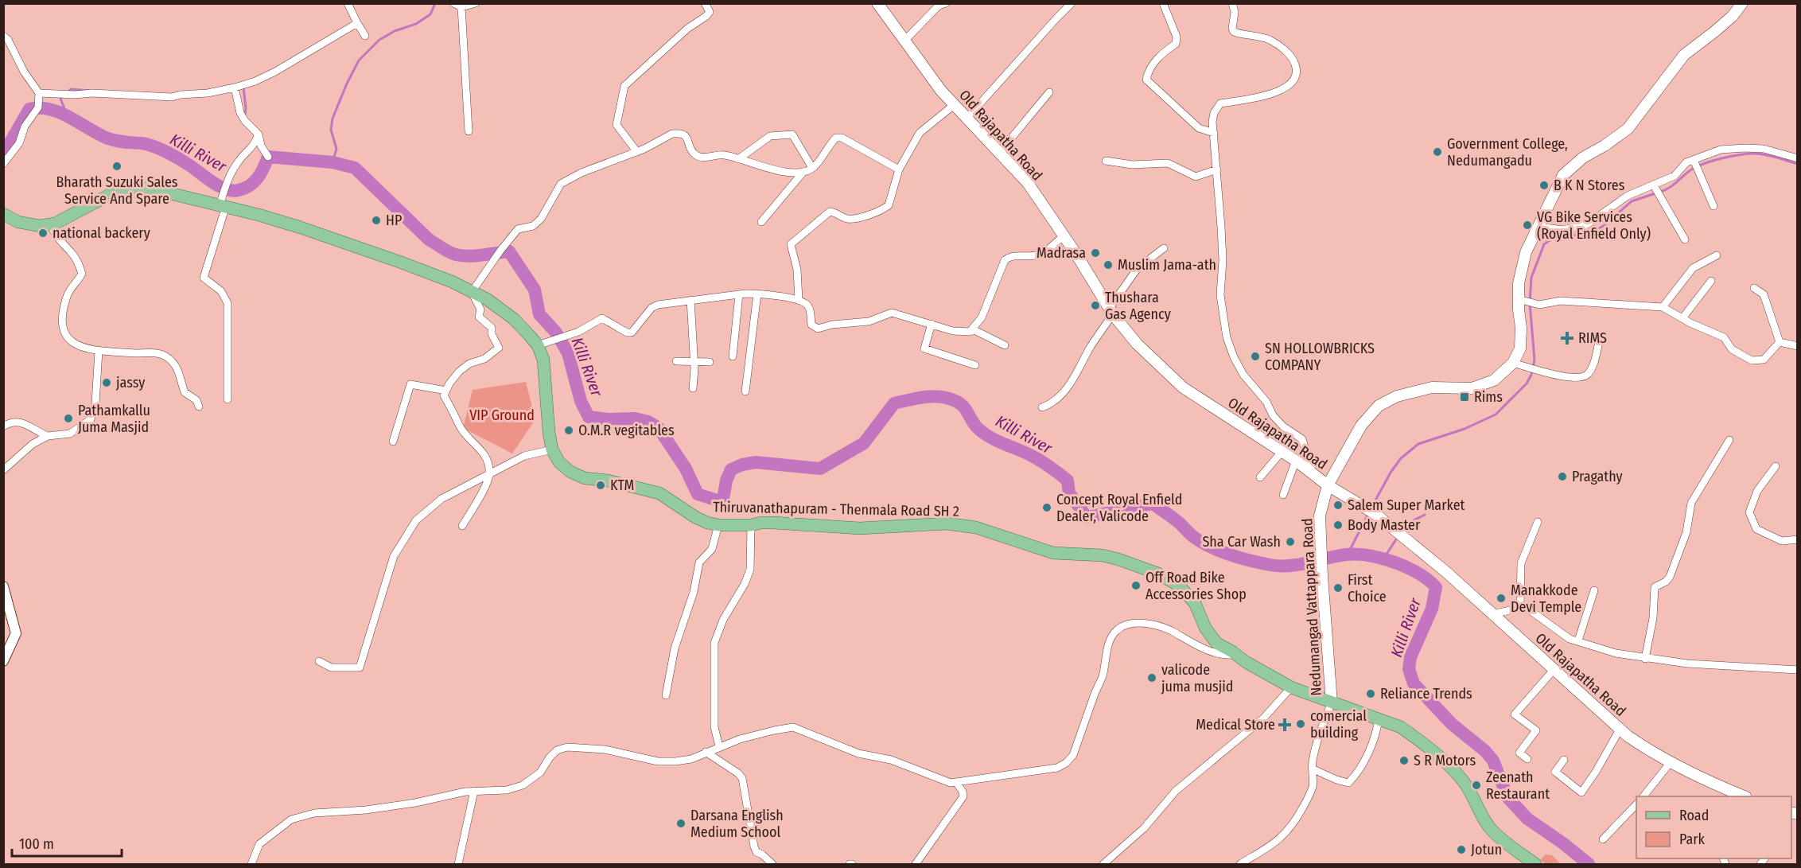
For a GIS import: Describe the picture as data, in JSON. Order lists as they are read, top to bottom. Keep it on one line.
{"streets":{"main road":["Old Rajapatha Road","Thiruvanathapuram - Thenmala Road SH 2","Nedumangad Vattappara Road"]},"crossings":[["Old Rajapatha Road","Nedumangad Vattappara Road"],["Thiruvanathapuram - Thenmala Road SH 2","Nedumangad Vattappara Road"]],"water":["Killi River"],"parks":["VIP Ground"],"places":{"other":["Government College, Nedumangadu","Bharath Suzuki Sales Service And Spare","B K N Stores","HP","VG Bike Services (Royal Enfield Only)","national backery","Madrasa","Muslim Jama-ath","Thushara Gas Agency","SN HOLLOWBRICKS COMPANY","jassy","Pathamkallu Juma Masjid","O.M.R vegitables","Pragathy","KTM","Salem Super Market","Concept Royal Enfield Dealer, Valicode","Body Master","Sha Car Wash","Off Road Bike Accessories Shop","First Choice","Manakkode Devi Temple","valicode juma musjid","Reliance Trends","comercial building","S R Motors","Zeenath Restaurant","Darsana English Medium School","Jotun"],"health":["RIMS","Medical Store"],"transit":["Rims"]},"legend":["Road","Park"],"scale_bar":"100 m"}
